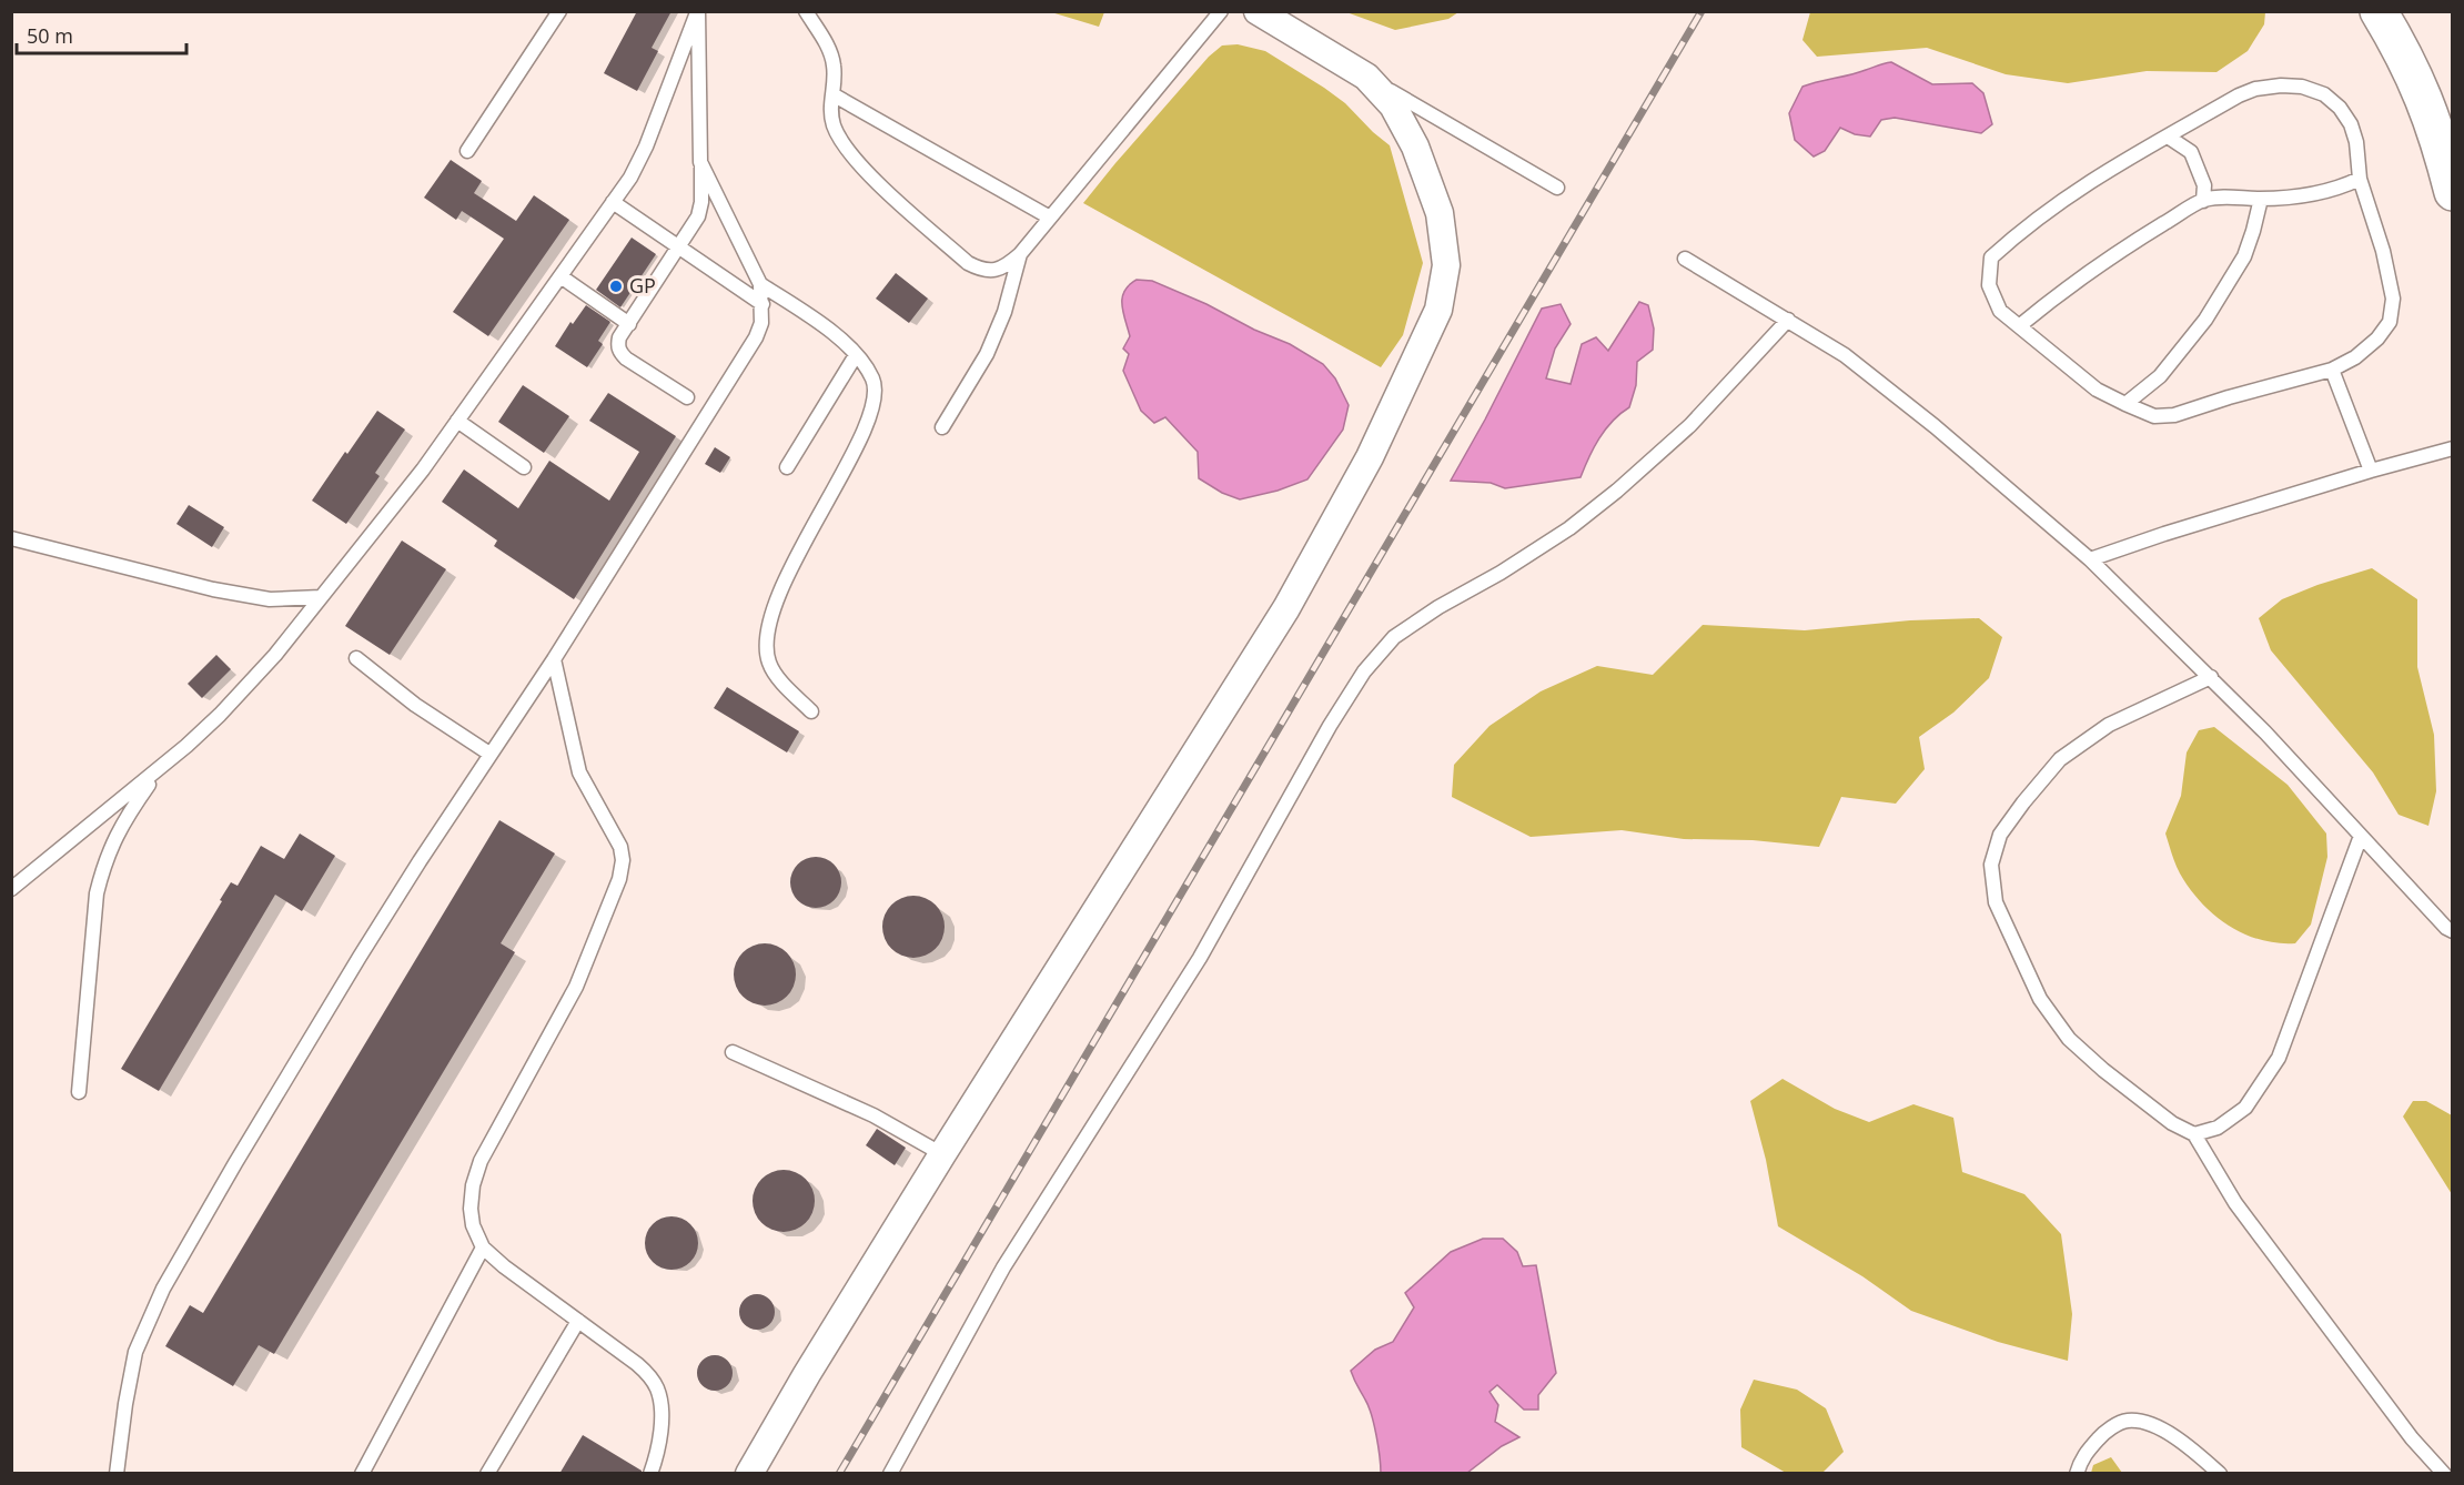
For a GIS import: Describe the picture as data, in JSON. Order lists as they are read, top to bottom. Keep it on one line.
{"places":["GP"],"scale_bar":"50 m"}
